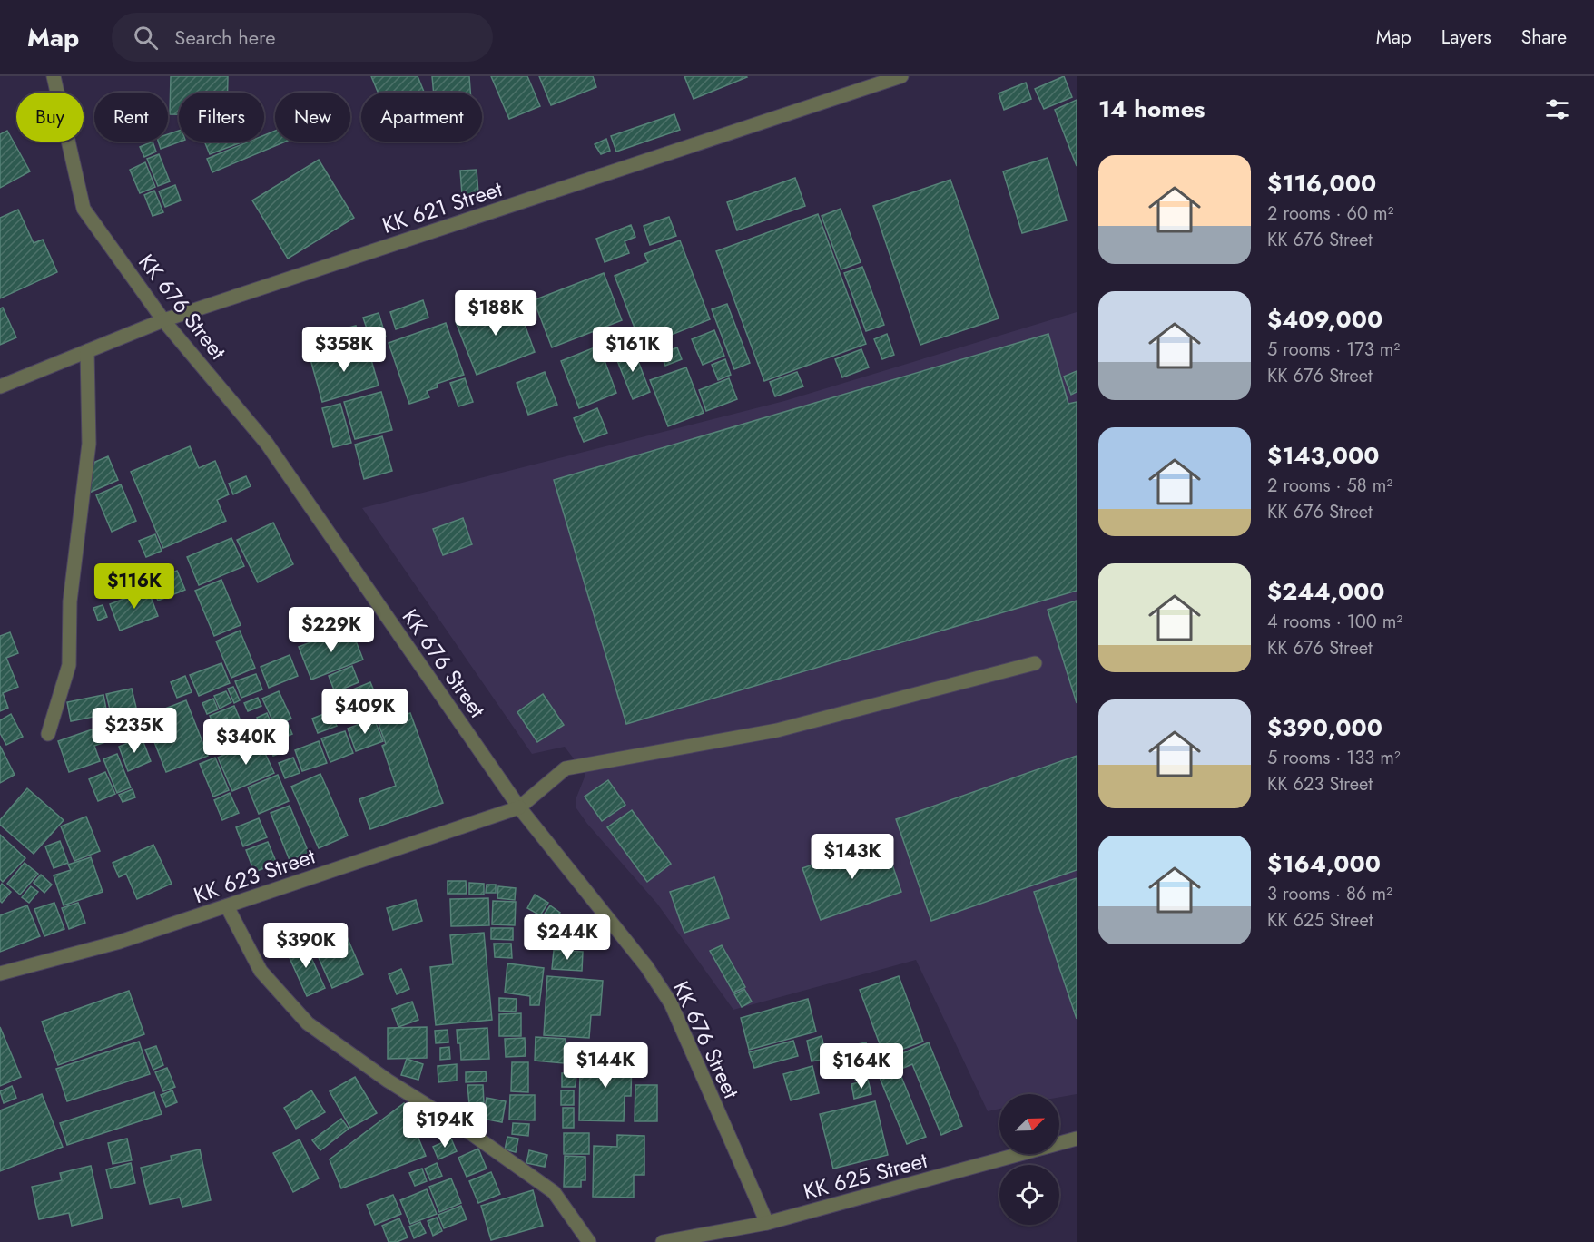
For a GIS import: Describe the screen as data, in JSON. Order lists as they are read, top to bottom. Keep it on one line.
{"streets":{"street":["KK 621 Street","KK 676 Street","KK 623 Street","KK 625 Street"]},"crossings":[["KK 621 Street","KK 676 Street"],["KK 676 Street","KK 623 Street"],["KK 676 Street","KK 625 Street"]],"north":"top right","page":{"header":"Map","search":"Search here","nav":["Map","Layers","Share"],"heading":"14 homes","chip":["Buy","Rent","Filters","New","Apartment"],"list":[{"name":"$116,000","note":"2 rooms · 60 m² · KK 676 Street"},{"name":"$409,000","note":"5 rooms · 173 m² · KK 676 Street"},{"name":"$143,000","note":"2 rooms · 58 m² · KK 676 Street"},{"name":"$244,000","note":"4 rooms · 100 m² · KK 676 Street"},{"name":"$390,000","note":"5 rooms · 133 m² · KK 623 Street"},{"name":"$164,000","note":"3 rooms · 86 m² · KK 625 Street"}],"price":["$188K","$358K","$161K","$116K","$229K","$409K","$235K","$340K","$143K","$244K","$390K","$144K","$164K","$194K"]}}
